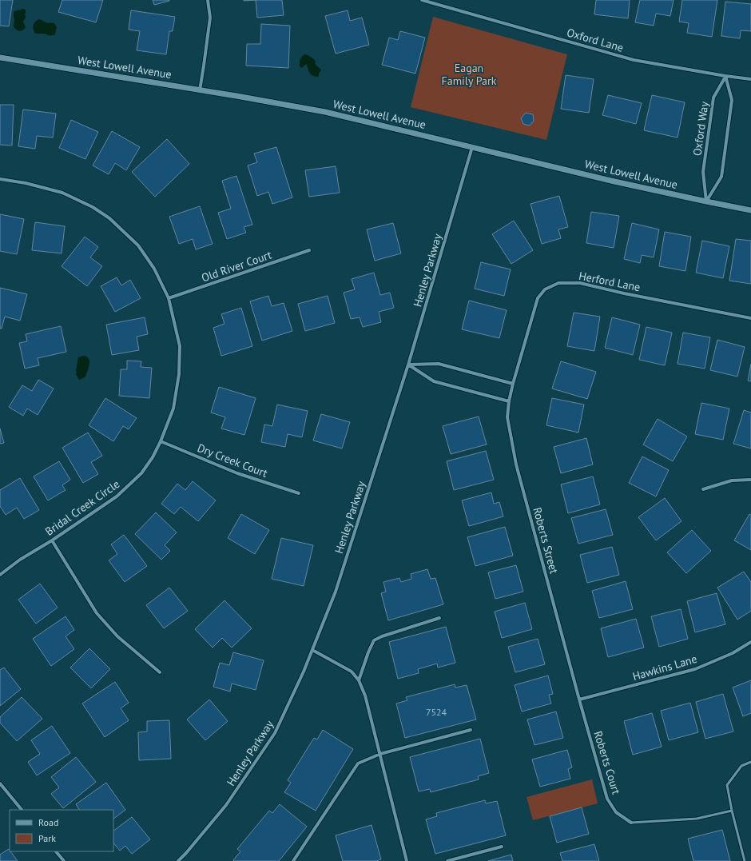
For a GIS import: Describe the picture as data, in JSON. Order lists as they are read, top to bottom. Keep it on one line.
{"streets":{"street":["Oxford Lane","West Lowell Avenue","Oxford Way","Old River Court","Henley Parkway","Herford Lane","Dry Creek Court","Bridal Creek Circle","Roberts Street","Hawkins Lane","Roberts Court"]},"crossings":[["Oxford Lane","Oxford Way"],["West Lowell Avenue","Oxford Way"],["West Lowell Avenue","Henley Parkway"],["Old River Court","Bridal Creek Circle"],["Herford Lane","Roberts Street"],["Dry Creek Court","Bridal Creek Circle"],["Roberts Street","Hawkins Lane"],["Roberts Street","Roberts Court"],["Hawkins Lane","Roberts Court"]],"parks":["Eagan Family Park"],"house_numbers":["7524"],"legend":["Road","Park"]}
